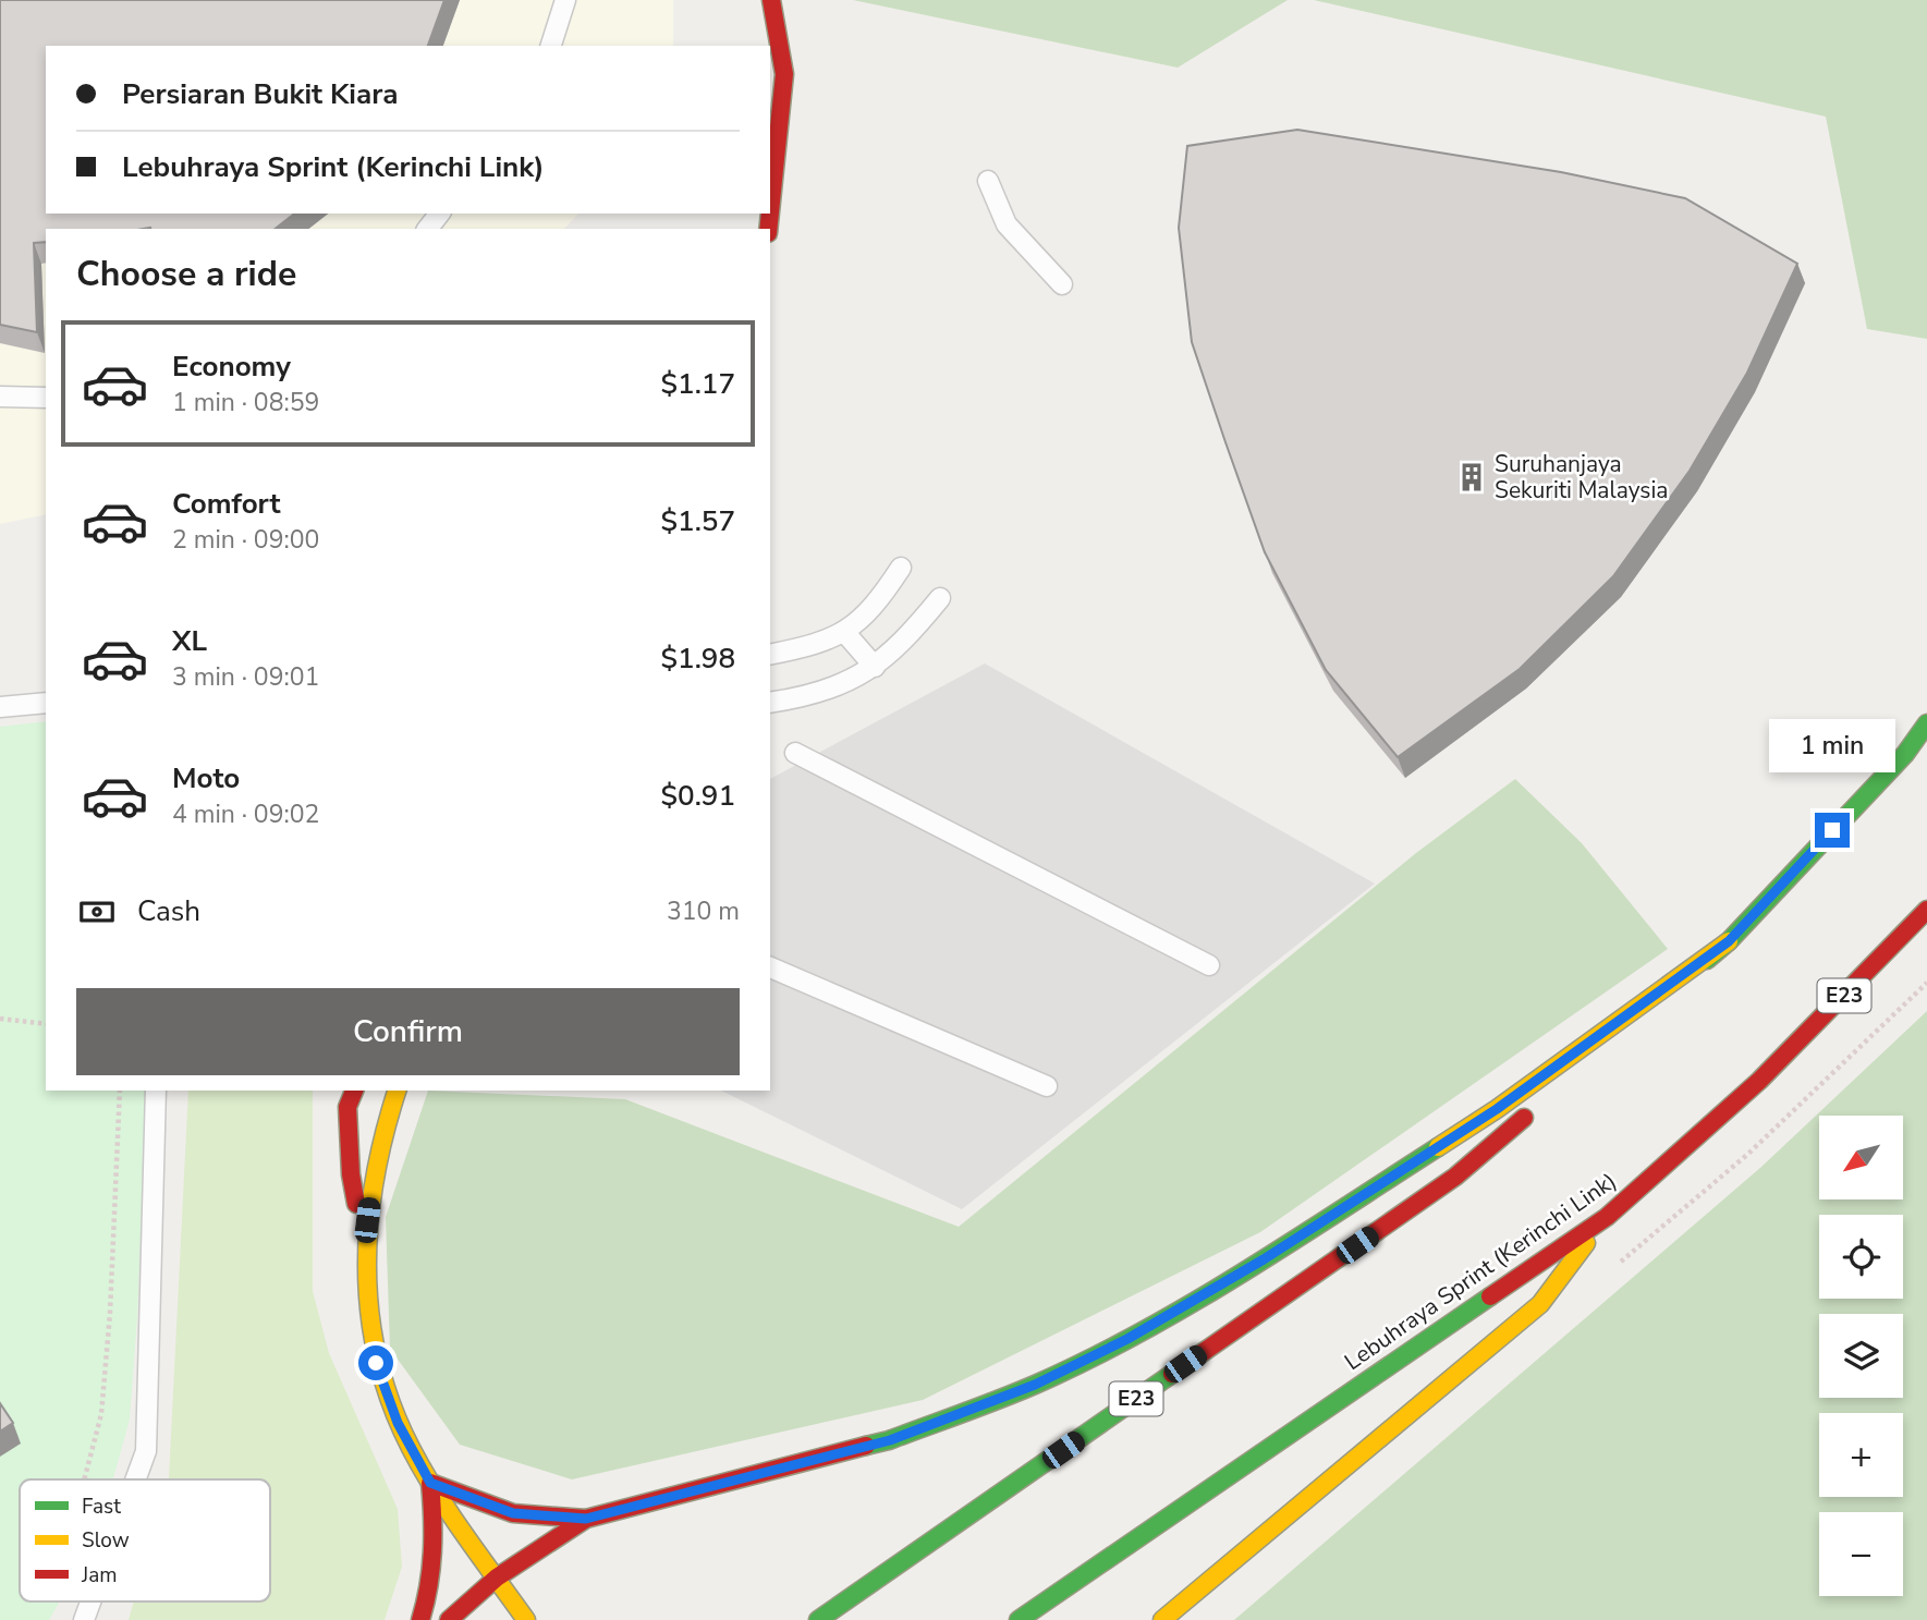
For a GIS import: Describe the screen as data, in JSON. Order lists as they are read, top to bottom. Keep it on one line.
{"streets":{"main road":["E23","Lebuhraya Sprint (Kerinchi Link)"]},"places":{"building":["Suruhanjaya Sekuriti Malaysia"]},"legend":["Fast","Slow","Jam"],"north":"bottom left","page":{"banner":["Persiaran Bukit Kiara","Lebuhraya Sprint (Kerinchi Link)"],"heading":"Choose a ride","list":[{"name":"Economy","note":"1 min · 08:59","value":"$1.17"},{"name":"Comfort","note":"2 min · 09:00","value":"$1.57"},{"name":"XL","note":"3 min · 09:01","value":"$1.98"},{"name":"Moto","note":"4 min · 09:02","value":"$0.91"}],"bubble":"1 min","pay":["Cash","310 m"],"buttons":"Confirm","map_buttons":["+","−"]}}
